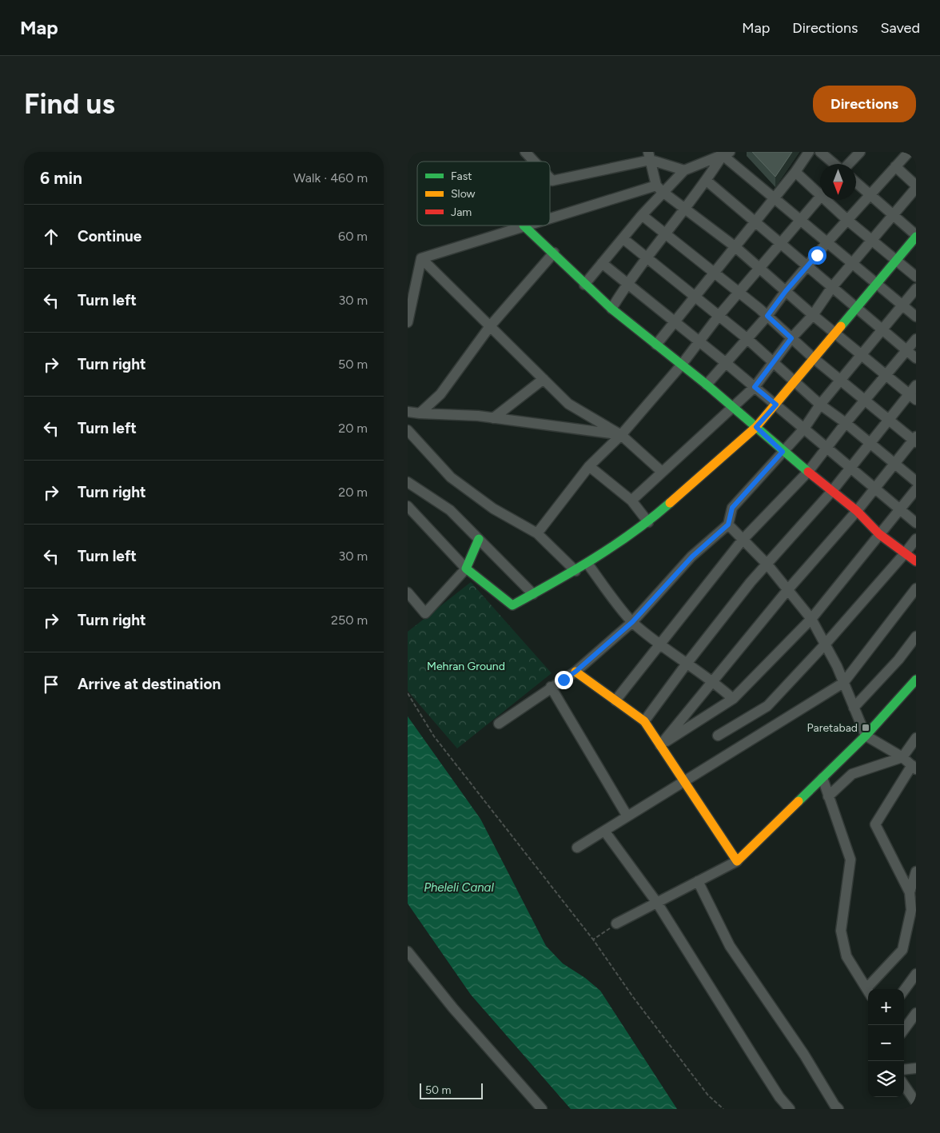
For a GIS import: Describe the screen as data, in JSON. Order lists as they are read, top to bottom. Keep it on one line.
{"water":["Pheleli Canal"],"parks":["Mehran Ground"],"places":{"transit":["Paretabad"]},"legend":["Fast","Slow","Jam"],"scale_bar":"50 m","north":"bottom","page":{"header":"Map","nav":["Map","Directions","Saved"],"buttons":"Directions","title":"Find us","heading":["6 min","Walk · 460 m"],"list":[["Continue","60 m"],["Turn left","30 m"],["Turn right","50 m"],["Turn left","20 m"],["Turn right","20 m"],["Turn left","30 m"],["Turn right","250 m"],"Arrive at destination"],"map_buttons":["+","−"],"scale":"50 m"}}
